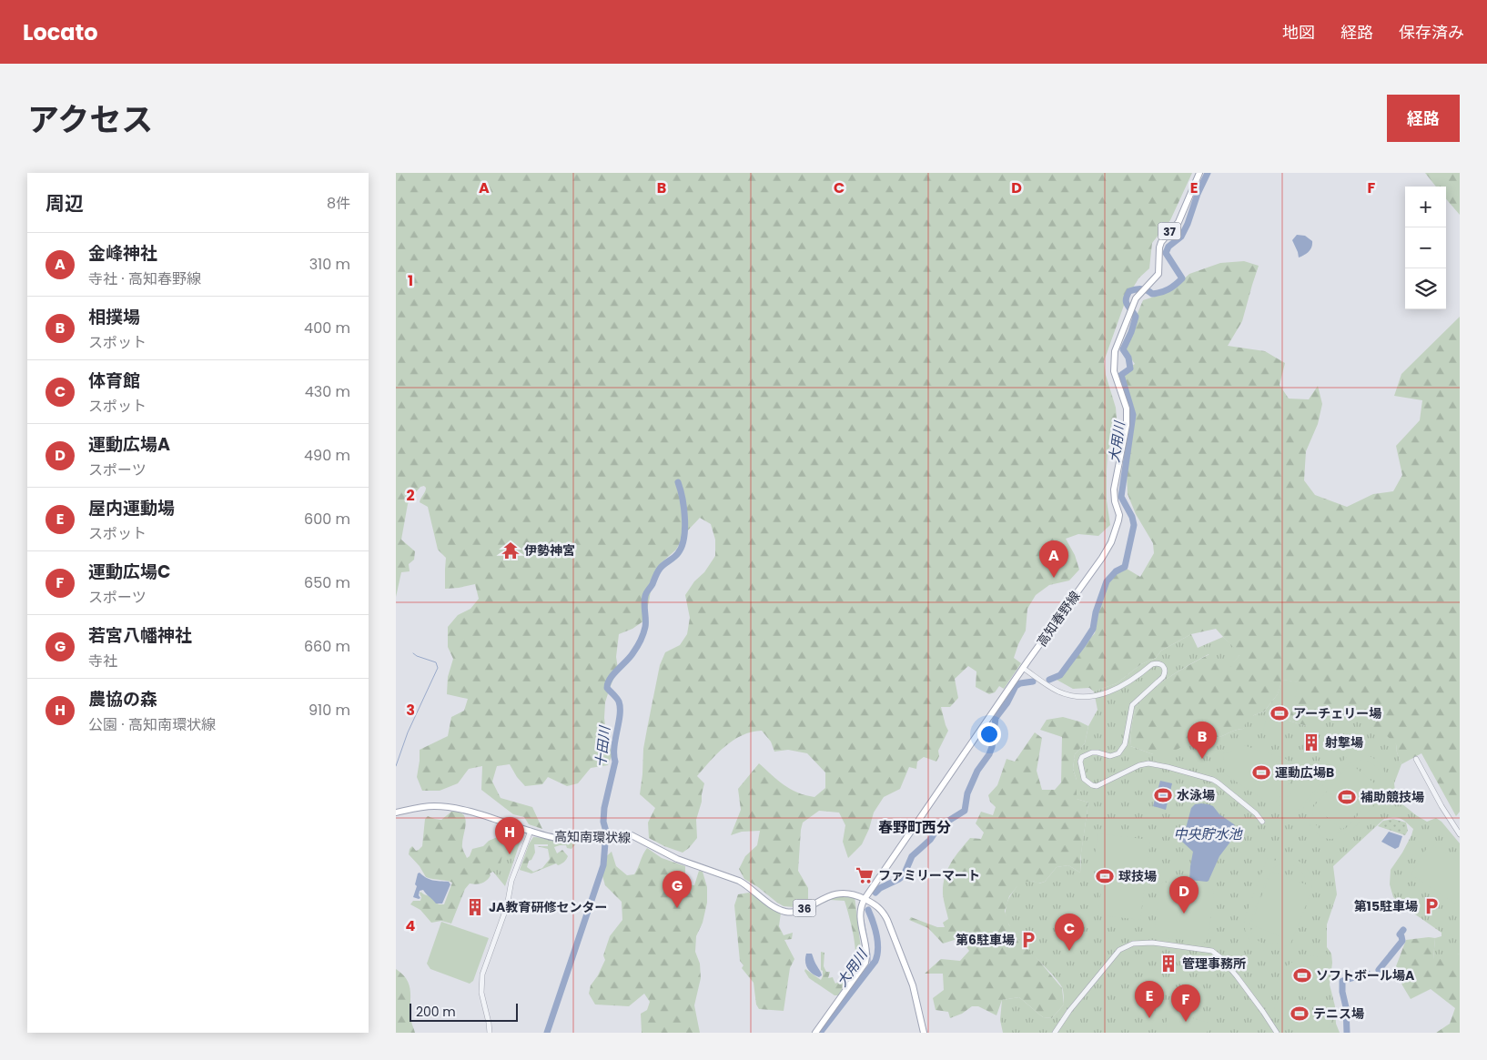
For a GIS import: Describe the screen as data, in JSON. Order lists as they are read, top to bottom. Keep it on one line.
{"streets":{"main road":["37","高知春野線","高知南環状線","36"]},"crossings":[["高知春野線","高知南環状線"]],"districts":["春野町西分"],"water":["大用川","十田川","中央貯水池"],"places":{"temple":["伊勢神宮"],"sports":["アーチェリー場","運動広場B","水泳場","補助競技場","球技場","ソフトボール場A","テニス場"],"building":["射撃場","JA教育研修センター","管理事務所"],"supermarket":["ファミリーマート"],"parking":["第15駐車場","第6駐車場"]},"scale_bar":"200 m","page":{"header":"Locato","nav":["地図","経路","保存済み"],"title":"アクセス","buttons":"経路","heading":["周辺","8件"],"map_buttons":["+","−"],"list":[{"mark":"A","name":"金峰神社","note":"寺社 · 高知春野線","value":"310 m"},{"mark":"B","name":"相撲場","note":"スポット","value":"400 m"},{"mark":"C","name":"体育館","note":"スポット","value":"430 m"},{"mark":"D","name":"運動広場A","note":"スポーツ","value":"490 m"},{"mark":"E","name":"屋内運動場","note":"スポット","value":"600 m"},{"mark":"F","name":"運動広場C","note":"スポーツ","value":"650 m"},{"mark":"G","name":"若宮八幡神社","note":"寺社","value":"660 m"},{"mark":"H","name":"農協の森","note":"公園 · 高知南環状線","value":"910 m"}],"pins":["A","B","H","G","D","C","E","F"],"scale":"200 m"},"grid":{"columns":["A","B","C","D","E","F"],"rows":["1","2","3","4"]}}
